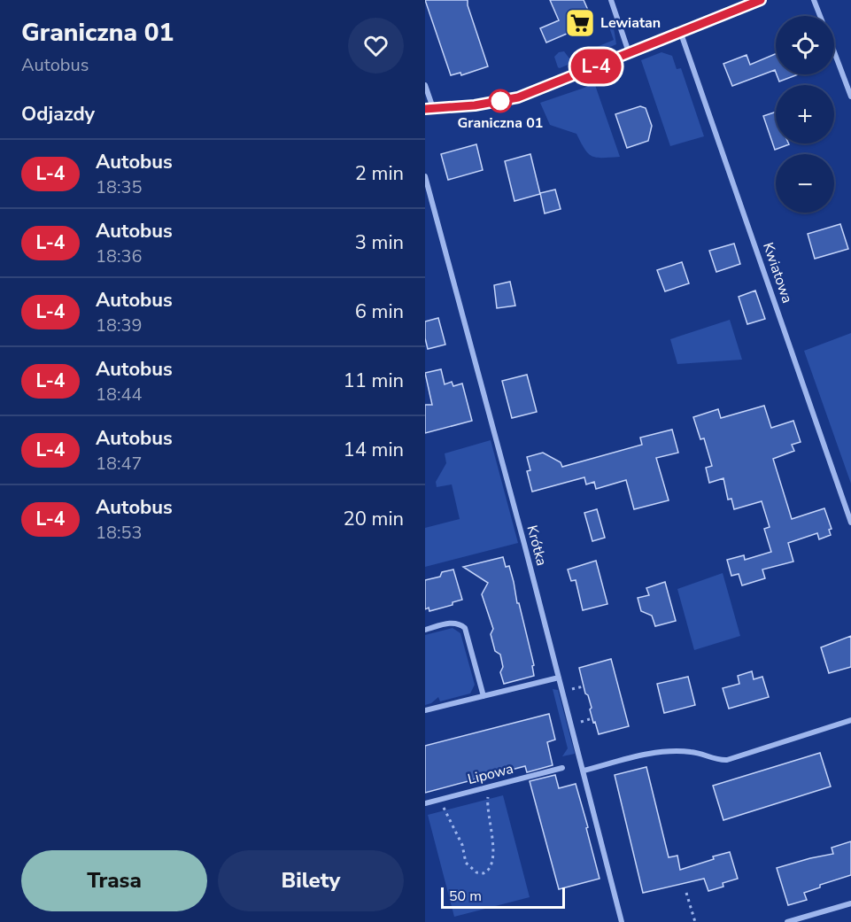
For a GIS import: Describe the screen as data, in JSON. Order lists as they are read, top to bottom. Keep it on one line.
{"streets":{"street":["Kwiatowa","Krótka","Lipowa"]},"places":{"supermarket":["Lewiatan"],"other":["Graniczna 01"]},"lines":["bus line L-4"],"scale_bar":"50 m","page":{"heading":[["Graniczna 01","Autobus"],"Odjazdy"],"on_map":"L-4","map_buttons":["+","−"],"list":[{"mark":"L-4","name":"Autobus","note":"18:35","value":"2 min"},{"mark":"L-4","name":"Autobus","note":"18:36","value":"3 min"},{"mark":"L-4","name":"Autobus","note":"18:39","value":"6 min"},{"mark":"L-4","name":"Autobus","note":"18:44","value":"11 min"},{"mark":"L-4","name":"Autobus","note":"18:47","value":"14 min"},{"mark":"L-4","name":"Autobus","note":"18:53","value":"20 min"}],"buttons":["Trasa","Bilety"],"scale":"50 m"}}
